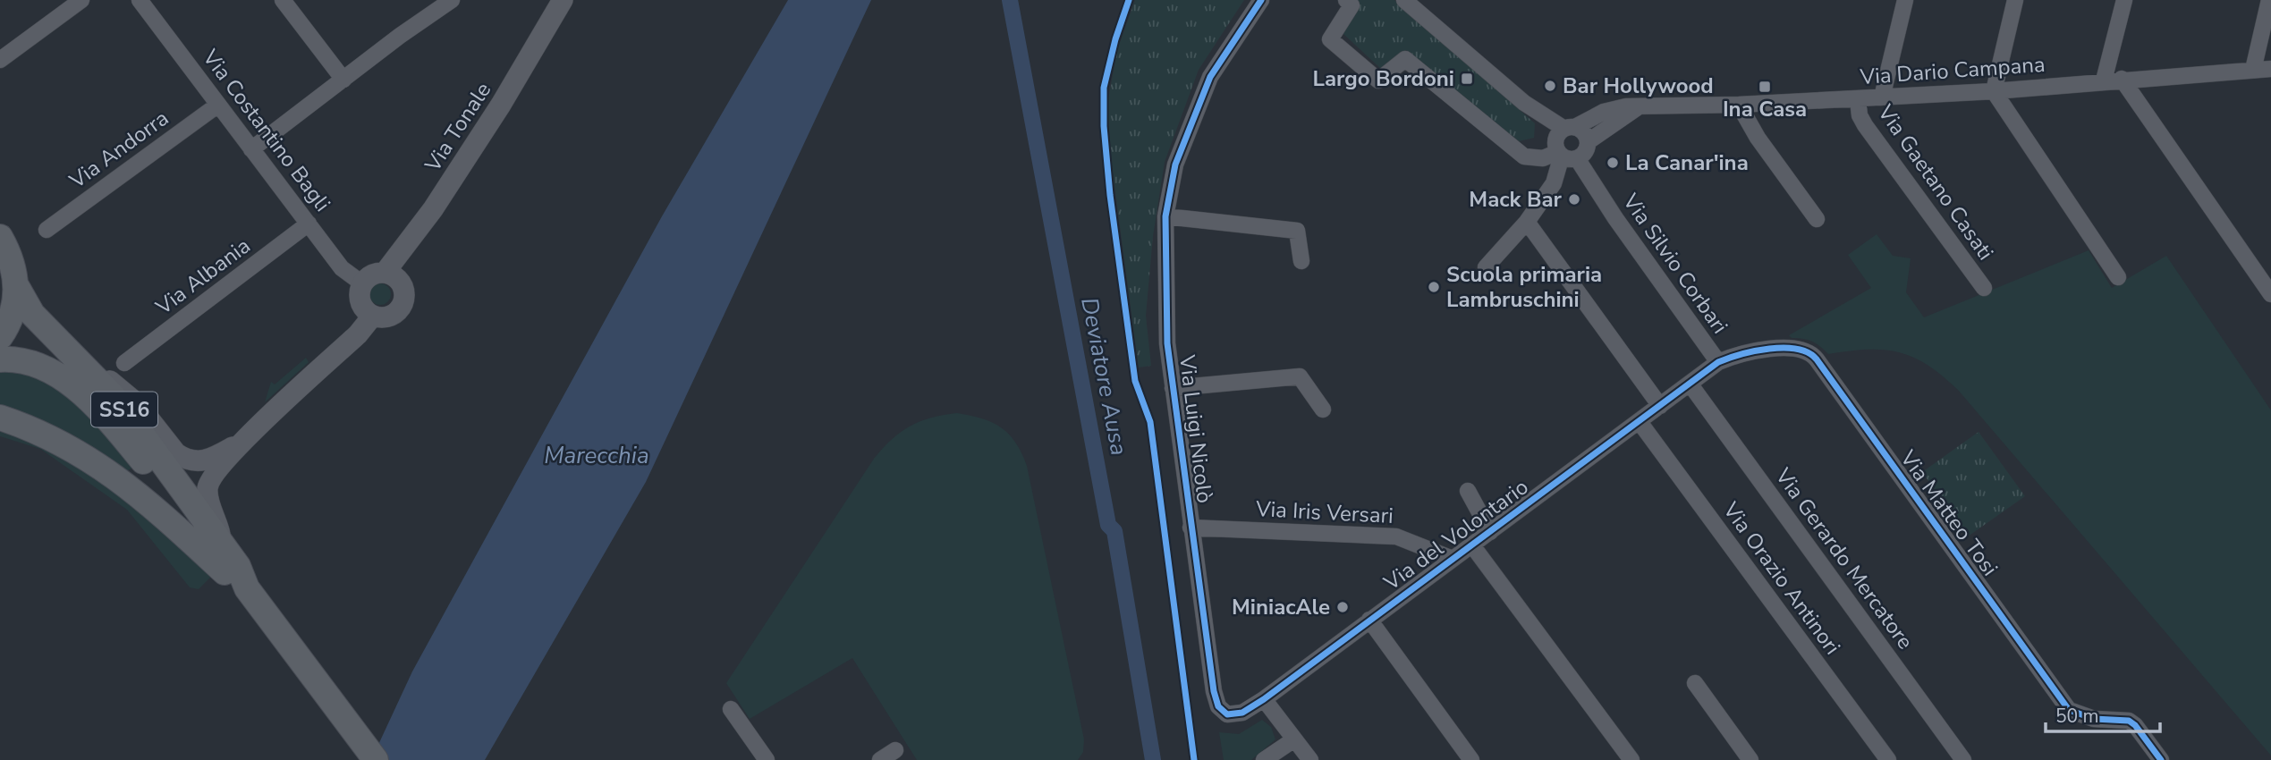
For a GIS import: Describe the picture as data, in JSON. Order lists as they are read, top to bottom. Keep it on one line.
{"streets":{"main road":["SS16"],"street":["Via Dario Campana","Via Tonale","Via Costantino Bagli","Via Andorra","Via Gaetano Casati","Via Silvio Corbari","Via Albania","Via Luigi Nicolò","Via Iris Versari","Via Matteo Tosi","Via del Volontario","Via Gerardo Mercatore","Via Orazio Antinori"]},"crossings":[["Via Dario Campana","Via Gaetano Casati"],["Via Dario Campana","Via Silvio Corbari"],["Via Tonale","Via Costantino Bagli"],["Via Costantino Bagli","Via Andorra"],["Via Costantino Bagli","Via Albania"],["Via Silvio Corbari","Via Matteo Tosi"],["Via Luigi Nicolò","Via Iris Versari"],["Via Luigi Nicolò","Via del Volontario"],["Via Iris Versari","Via del Volontario"],["Via Matteo Tosi","Via del Volontario"],["Via Matteo Tosi","Via Gerardo Mercatore"],["Via del Volontario","Via Gerardo Mercatore"],["Via del Volontario","Via Orazio Antinori"]],"water":["Deviatore Ausa","Marecchia"],"places":{"transit":["Largo Bordoni","Ina Casa"],"other":["Bar Hollywood","La Canar'ina","Mack Bar","Scuola primaria Lambruschini","MiniacAle"]},"scale_bar":"50 m"}
